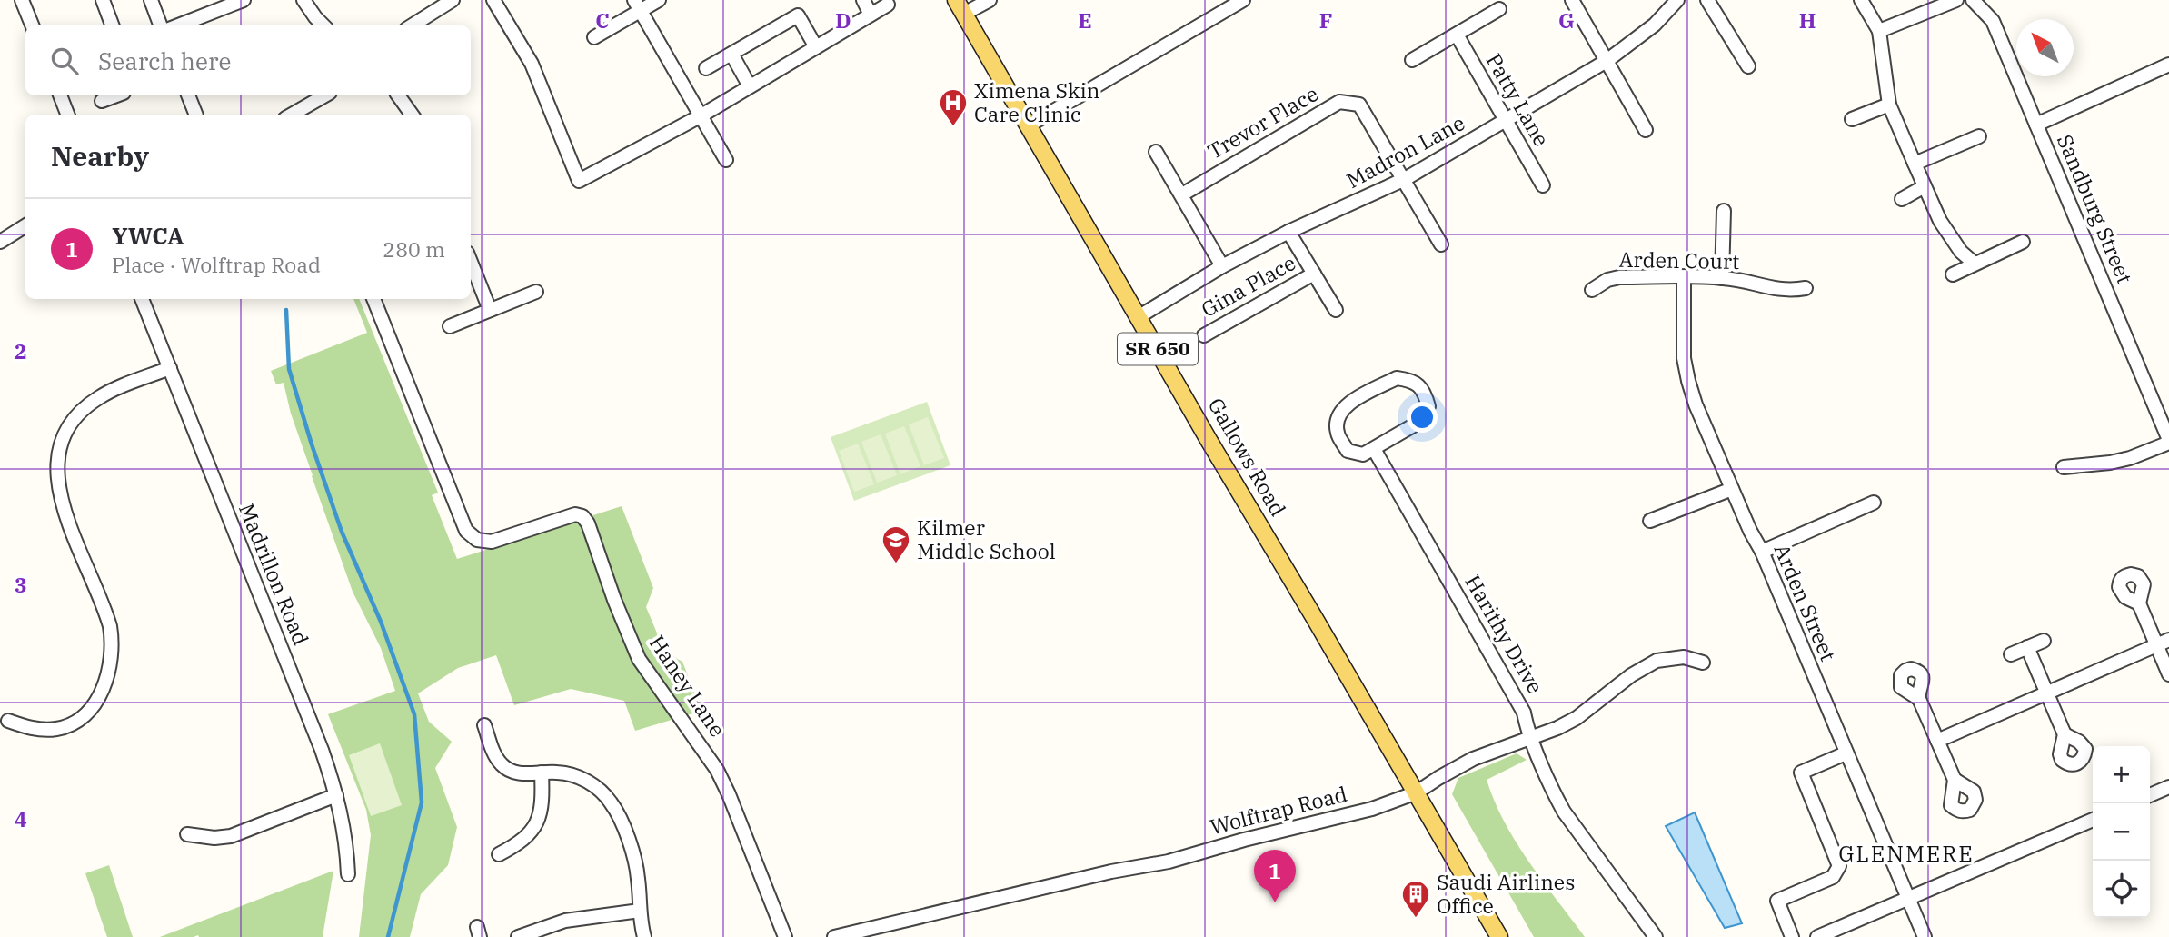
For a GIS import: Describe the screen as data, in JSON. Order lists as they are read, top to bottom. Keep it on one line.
{"streets":{"main road":["SR 650","Gallows Road"],"street":["Patty Lane","Trevor Place","Madron Lane","Sandburg Street","Arden Court","Gina Place","Madrillon Road","Arden Street","Harithy Drive","Haney Lane","Wolftrap Road"]},"crossings":[["Patty Lane","Madron Lane"],["Trevor Place","Madron Lane"],["Madron Lane","Gallows Road"],["Arden Court","Arden Street"],["Gallows Road","Wolftrap Road"],["Harithy Drive","Wolftrap Road"]],"districts":["GLENMERE"],"places":{"hospital":["Ximena Skin Care Clinic"],"school or university":["Kilmer Middle School"],"building":["Saudi Airlines Office"]},"north":"top left","page":{"search":"Search here","heading":"Nearby","list":[{"mark":"1","name":"YWCA","note":"Place · Wolftrap Road","value":"280 m"}],"map_buttons":["+","−"],"pins":"1"},"grid":{"columns":["C","D","E","F","G","H"],"rows":["2","3","4"]}}
